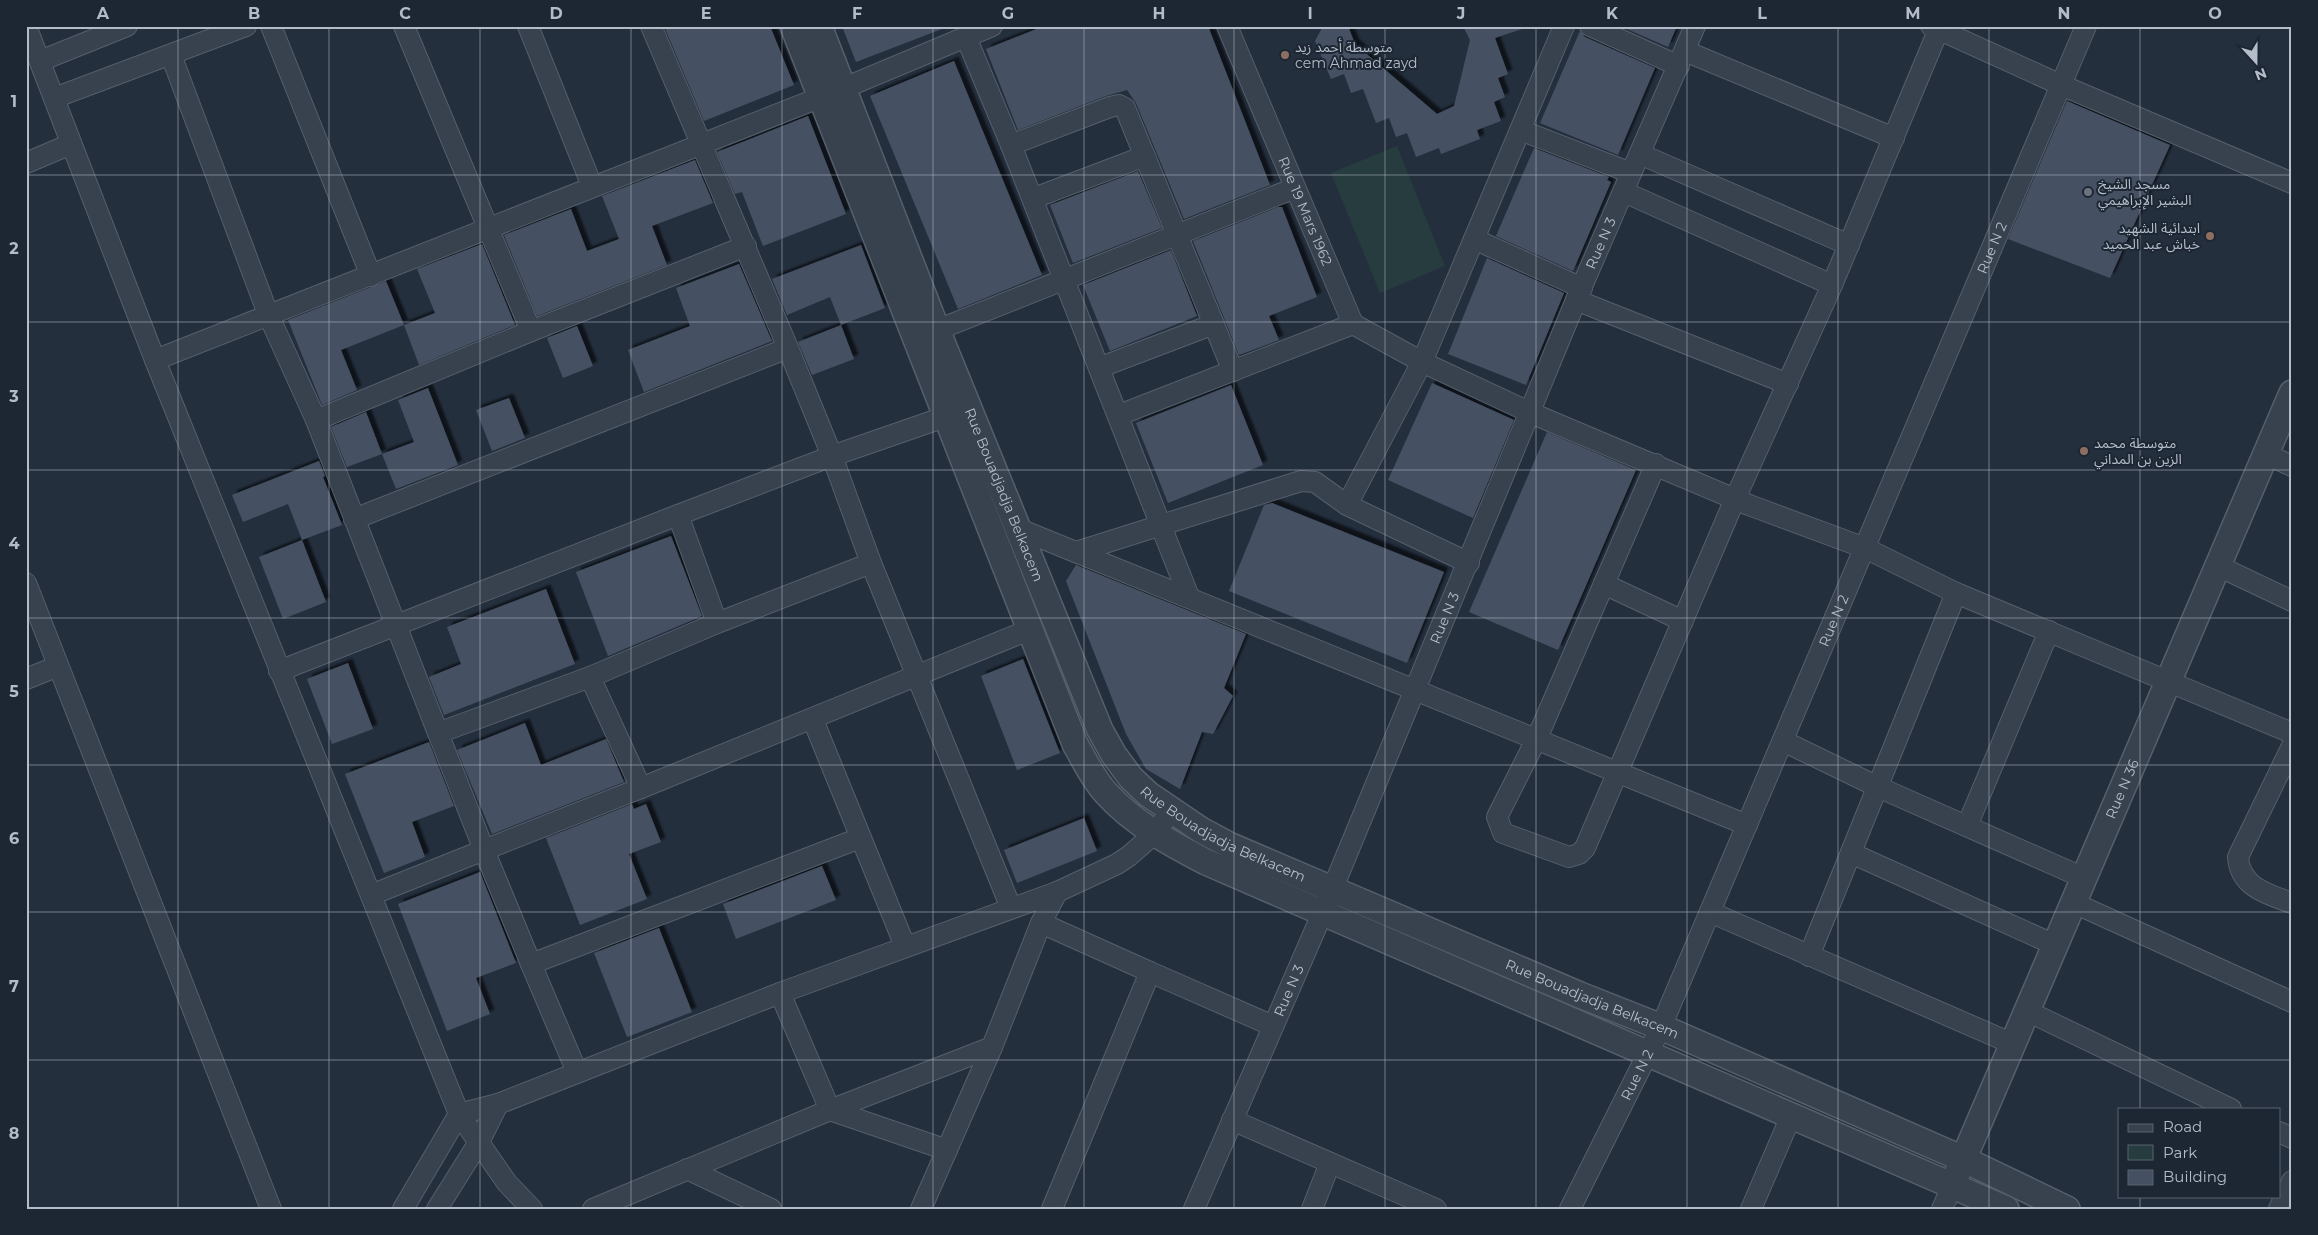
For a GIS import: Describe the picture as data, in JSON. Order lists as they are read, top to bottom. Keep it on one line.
{"streets":{"street":["Rue 19 Mars 1962","Rue N 3","Rue N 2","Rue Bouadjadja Belkacem","Rue N 36"]},"crossings":[["Rue N 3","Rue Bouadjadja Belkacem"],["Rue N 2","Rue Bouadjadja Belkacem"],["Rue Bouadjadja Belkacem","Rue N 36"]],"places":["متوسطة أحمد زيد cem Ahmad zayd","مسجد الشيخ البشير الإبراهيمي","ابتدائية الشهيد خباش عبد الحميد","متوسطة محمد الزين بن المداني"],"legend":["Road","Park","Building"],"north":"bottom","grid":{"columns":["A","B","C","D","E","F","G","H","I","J","K","L","M","N","O"],"rows":["1","2","3","4","5","6","7","8"]}}
